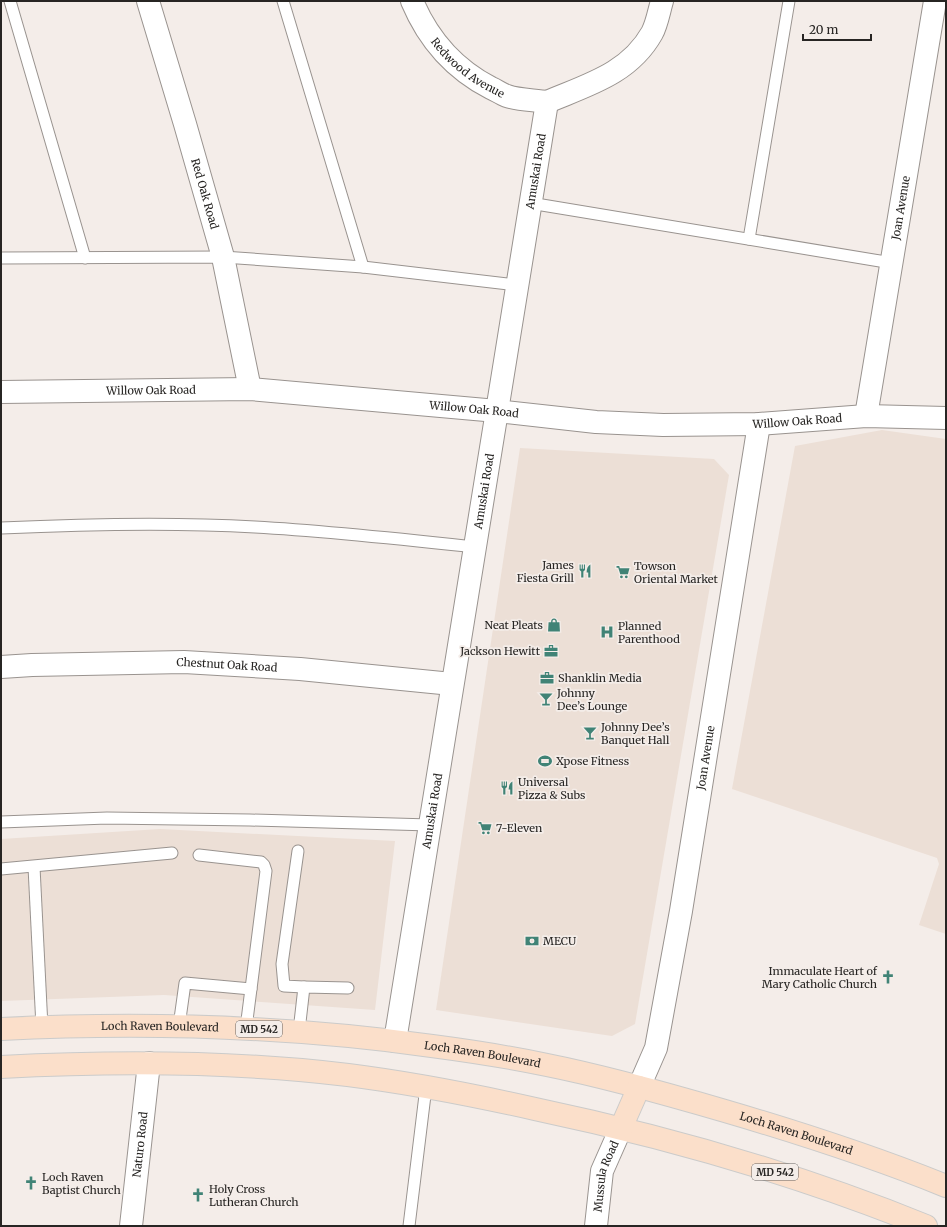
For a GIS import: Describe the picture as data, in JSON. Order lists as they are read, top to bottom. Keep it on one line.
{"streets":{"main road":["Loch Raven Boulevard","MD 542"],"street":["Redwood Avenue","Amuskai Road","Red Oak Road","Joan Avenue","Willow Oak Road","Chestnut Oak Road","Naturo Road","Mussula Road"]},"crossings":[["Redwood Avenue","Amuskai Road"],["Amuskai Road","Willow Oak Road"],["Amuskai Road","Chestnut Oak Road"],["Amuskai Road","Loch Raven Boulevard"],["Red Oak Road","Willow Oak Road"],["Joan Avenue","Willow Oak Road"],["Joan Avenue","Loch Raven Boulevard"],["MD 542","Naturo Road"],["MD 542","Mussula Road"]],"places":{"restaurant":["James Fiesta Grill","Universal Pizza & Subs"],"supermarket":["Towson Oriental Market","7-Eleven"],"shop":["Neat Pleats"],"hospital":["Planned Parenthood"],"office":["Jackson Hewitt","Shanklin Media"],"bar":["Johnny Dee’s Lounge","Johnny Dee’s Banquet Hall"],"sports":["Xpose Fitness"],"bank":["MECU"],"church":["Immaculate Heart of Mary Catholic Church","Loch Raven Baptist Church","Holy Cross Lutheran Church"]},"scale_bar":"20 m"}
